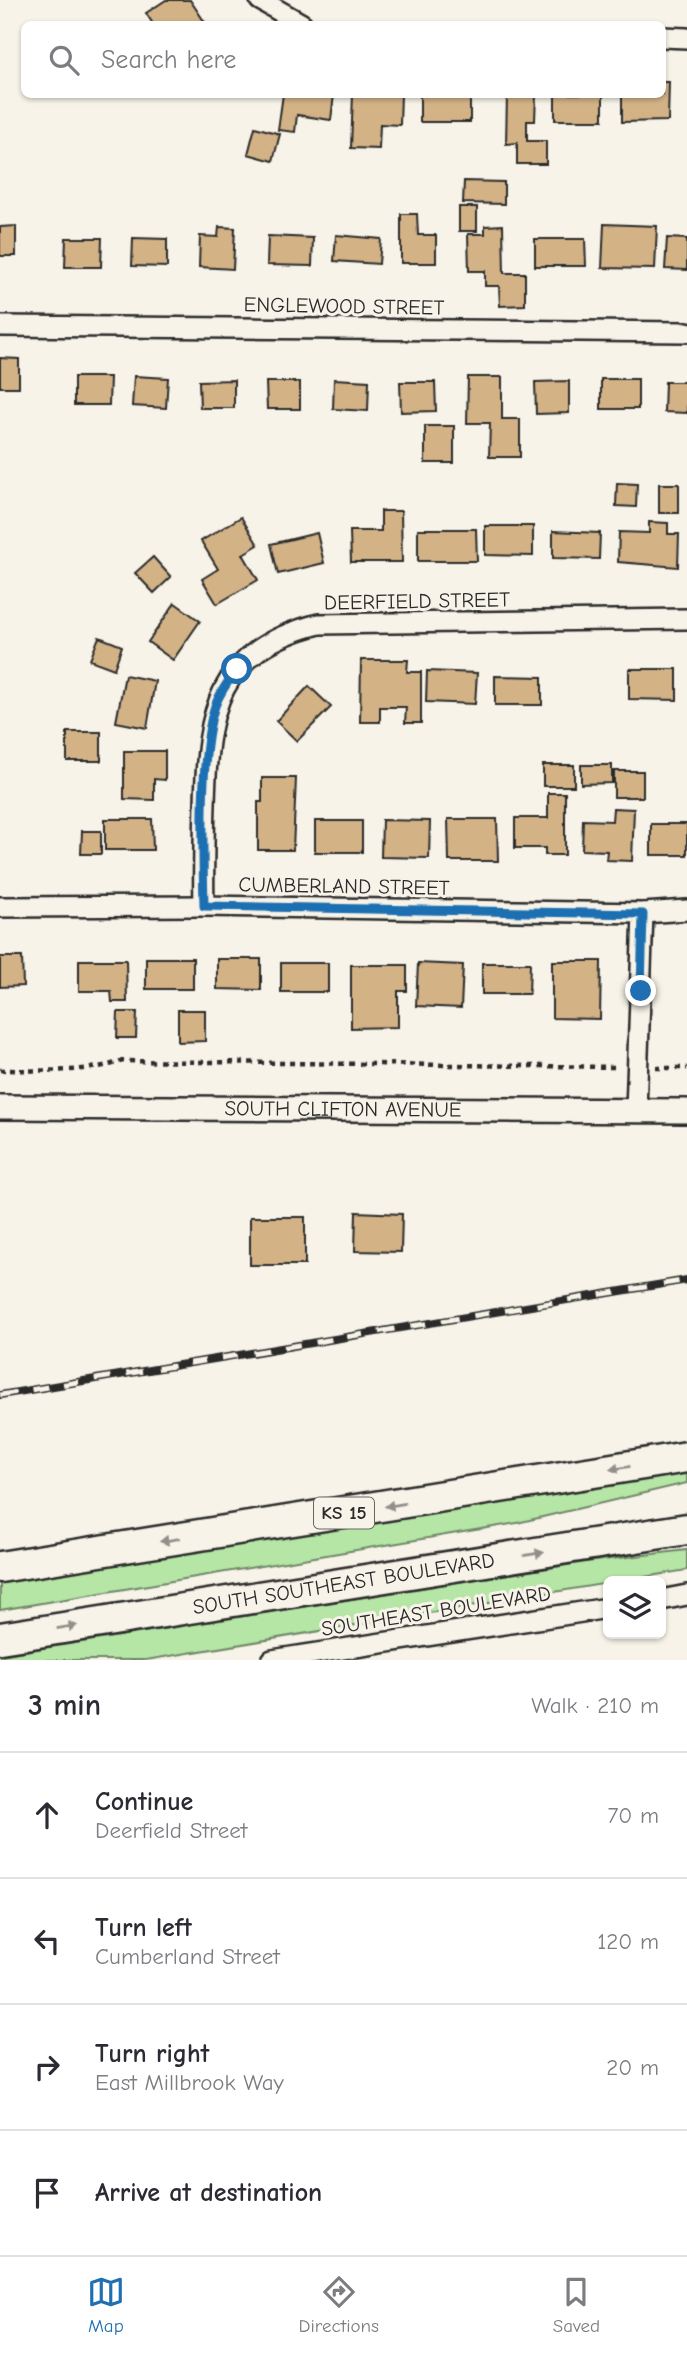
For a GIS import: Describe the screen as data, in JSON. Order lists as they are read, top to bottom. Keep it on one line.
{"streets":{"main road":["KS 15","SOUTH SOUTHEAST BOULEVARD"],"street":["ENGLEWOOD STREET","DEERFIELD STREET","CUMBERLAND STREET","SOUTH CLIFTON AVENUE","SOUTHEAST BOULEVARD"]},"crossings":[["DEERFIELD STREET","CUMBERLAND STREET"]],"page":{"search":"Search here","heading":["3 min","Walk · 210 m"],"list":[["Continue","Deerfield Street","70 m"],["Turn left","Cumberland Street","120 m"],["Turn right","East Millbrook Way","20 m"],"Arrive at destination"],"nav":["Map","Directions","Saved"]}}
